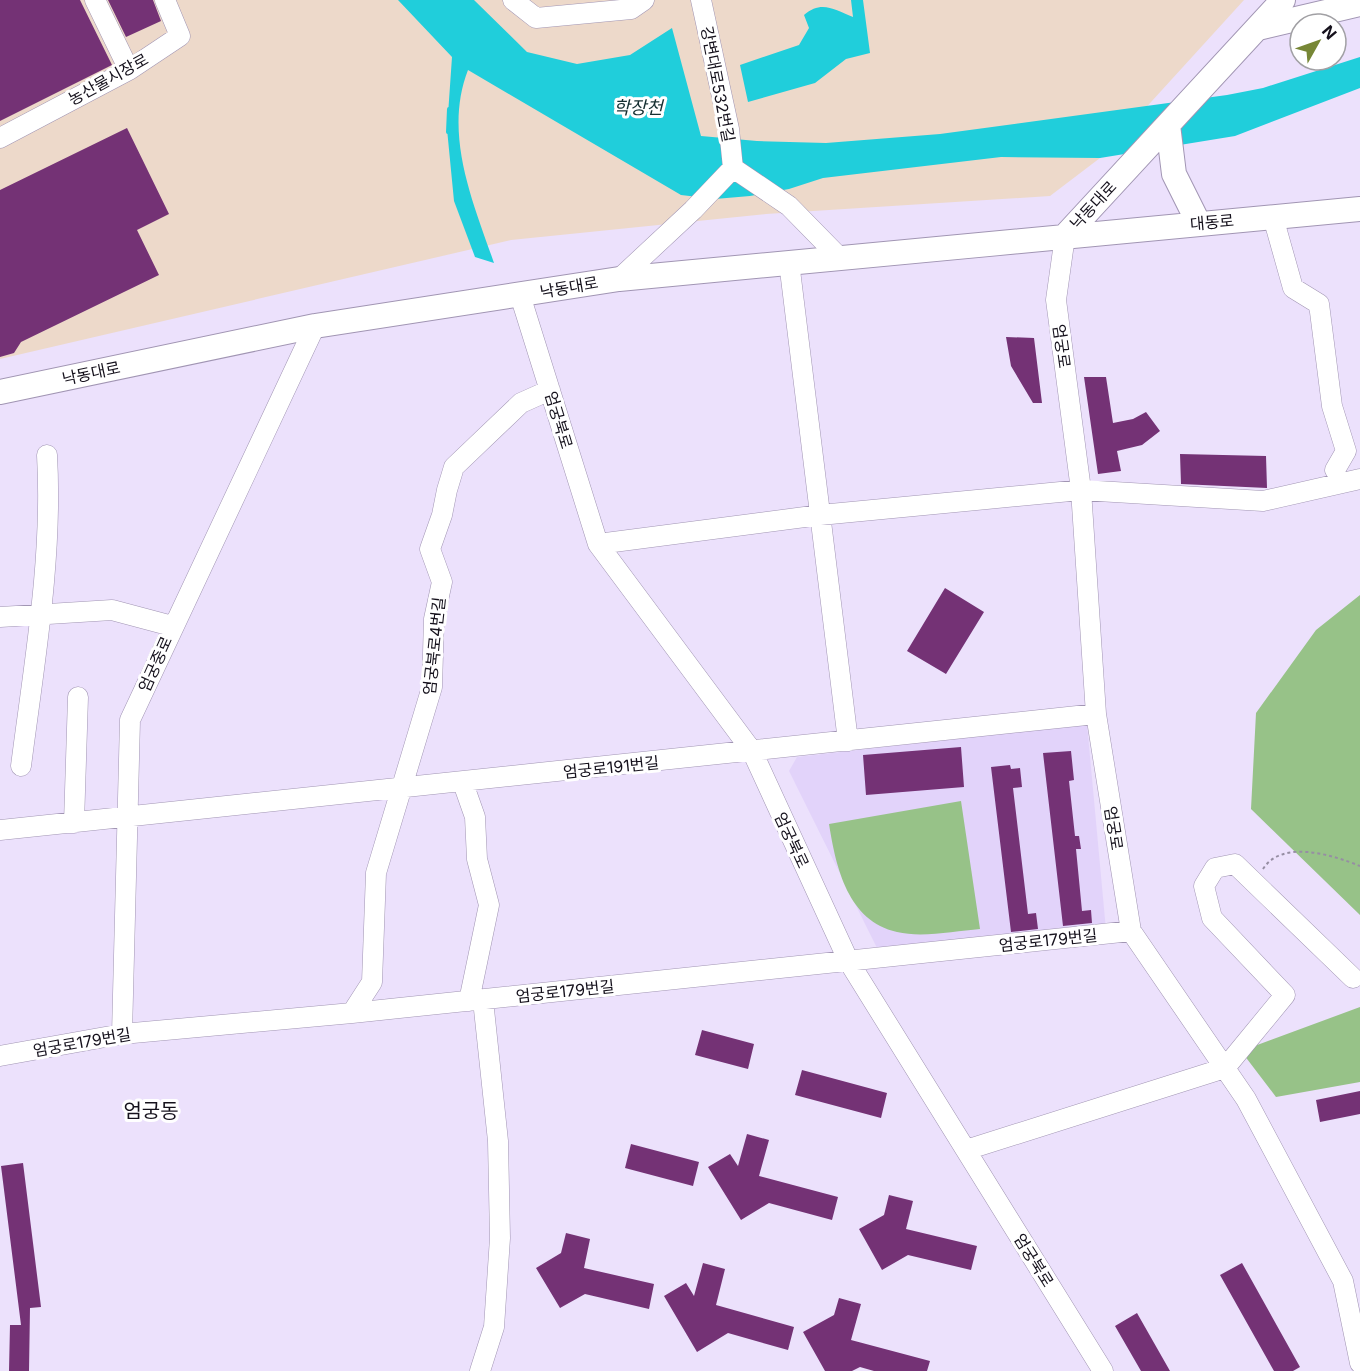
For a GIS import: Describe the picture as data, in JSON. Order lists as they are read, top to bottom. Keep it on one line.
{"streets":{"main road":["낙동대로","대동로"],"street":["농산물시장로","강변대로532번길","엄궁로","엄궁북로","엄궁북로4번길","엄궁중로","엄궁로191번길","엄궁로179번길"]},"crossings":[["낙동대로","대동로"],["낙동대로","엄궁로"],["낙동대로","엄궁북로"],["낙동대로","엄궁중로"],["대동로","엄궁로"],["엄궁로","엄궁로191번길"],["엄궁로","엄궁로179번길"],["엄궁북로","엄궁북로4번길"],["엄궁북로","엄궁로191번길"],["엄궁북로","엄궁로179번길"],["엄궁북로4번길","엄궁로191번길"],["엄궁북로4번길","엄궁로179번길"],["엄궁중로","엄궁로191번길"],["엄궁중로","엄궁로179번길"]],"districts":["엄궁동"],"water":["학장천"],"north":"top right"}
